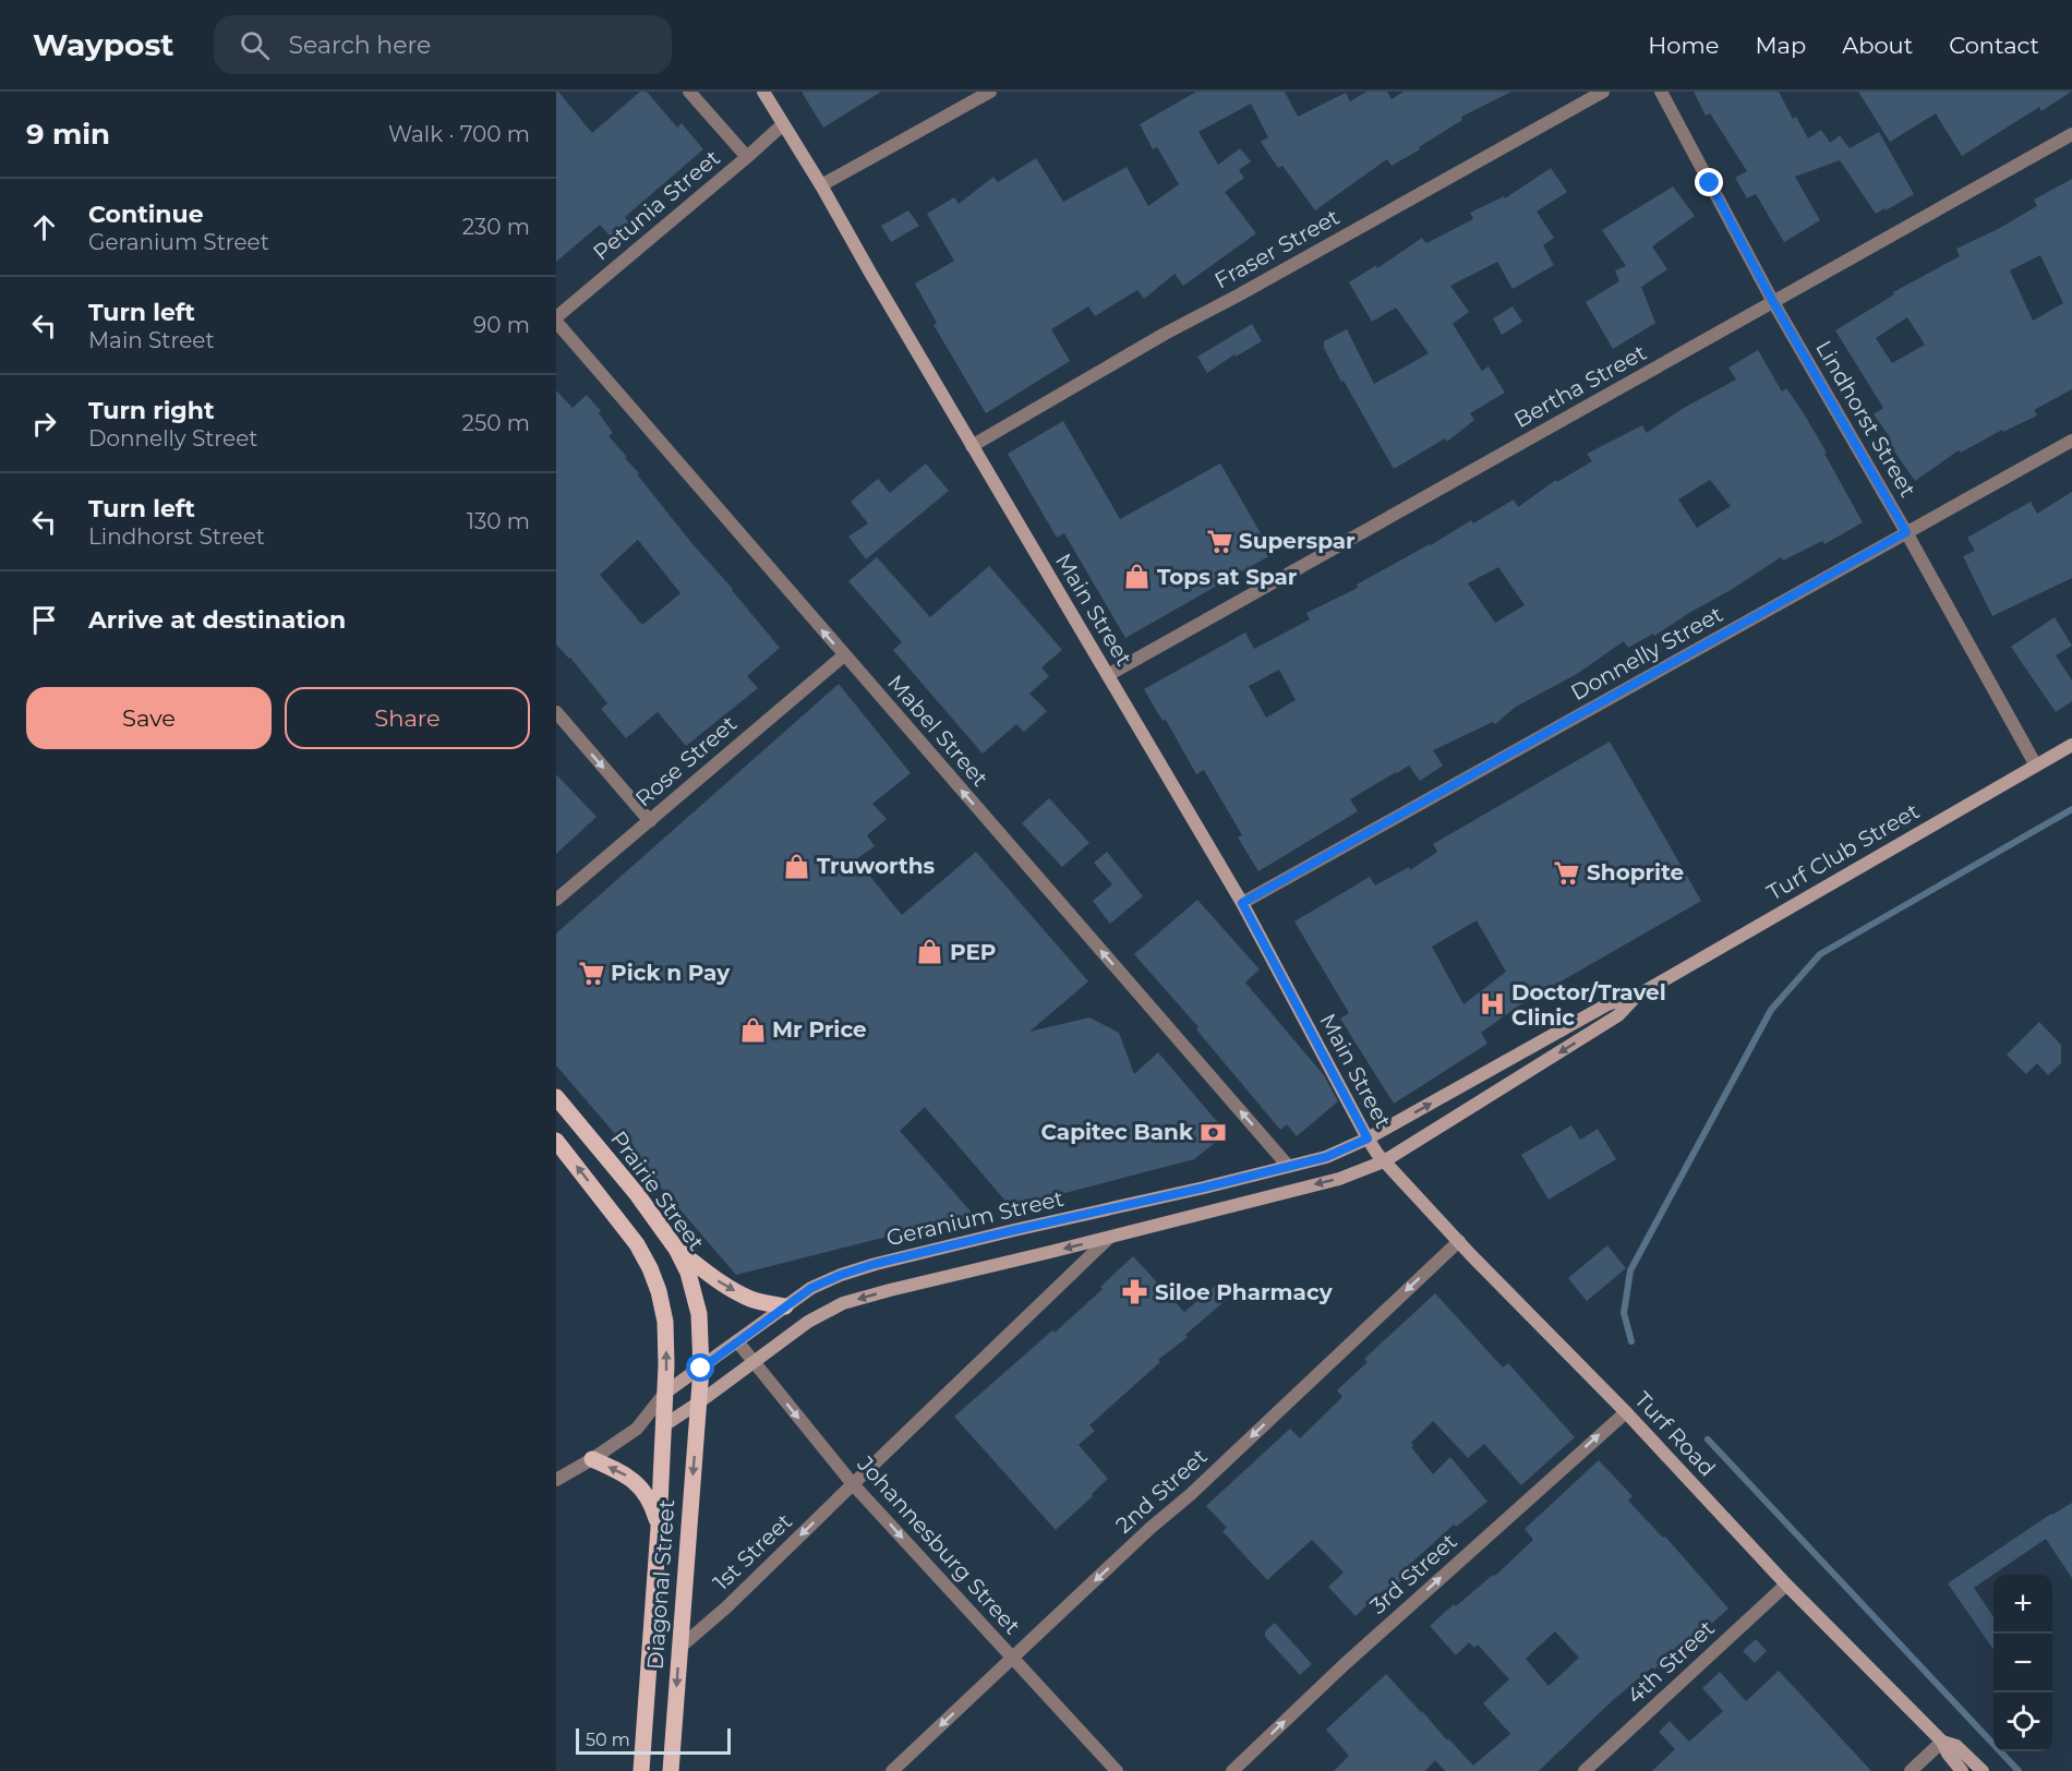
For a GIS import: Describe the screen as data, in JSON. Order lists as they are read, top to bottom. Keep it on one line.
{"streets":{"main road":["Main Street","Turf Club Street","Prairie Street","Geranium Street","Turf Road","Diagonal Street"],"street":["Petunia Street","Fraser Street","Bertha Street","Lindhorst Street","Donnelly Street","Mabel Street","Rose Street","2nd Street","Johannesburg Street","1st Street","3rd Street","4th Street"]},"crossings":[["Petunia Street","Main Street"],["Petunia Street","Mabel Street"],["Fraser Street","Main Street"],["Bertha Street","Lindhorst Street"],["Bertha Street","Main Street"],["Lindhorst Street","Donnelly Street"],["Lindhorst Street","Turf Club Street"],["Main Street","Donnelly Street"],["Main Street","Turf Club Street"],["Main Street","Geranium Street"],["Main Street","Turf Road"],["Mabel Street","Rose Street"],["Mabel Street","Geranium Street"],["Turf Club Street","Geranium Street"],["Turf Club Street","Turf Road"],["Prairie Street","Geranium Street"],["Prairie Street","Diagonal Street"],["Geranium Street","Turf Road"],["Geranium Street","Johannesburg Street"],["Geranium Street","1st Street"],["Geranium Street","Diagonal Street"],["Turf Road","2nd Street"],["Turf Road","3rd Street"],["Turf Road","4th Street"],["2nd Street","Johannesburg Street"],["Johannesburg Street","1st Street"],["1st Street","Diagonal Street"]],"one_way":["Mabel Street","2nd Street","Johannesburg Street","1st Street","3rd Street"],"places":{"supermarket":["Superspar","Shoprite","Pick n Pay"],"shop":["Tops at Spar","Truworths","PEP","Mr Price"],"hospital":["Doctor/Travel Clinic"],"bank":["Capitec Bank"],"pharmacy":["Siloe Pharmacy"]},"scale_bar":"50 m","page":{"header":"Waypost","search":"Search here","nav":["Home","Map","About","Contact"],"heading":["9 min","Walk · 700 m"],"list":[["Continue","Geranium Street","230 m"],["Turn left","Main Street","90 m"],["Turn right","Donnelly Street","250 m"],["Turn left","Lindhorst Street","130 m"],"Arrive at destination"],"buttons":["Save","Share"],"map_buttons":["+","−"],"scale":"50 m"}}
